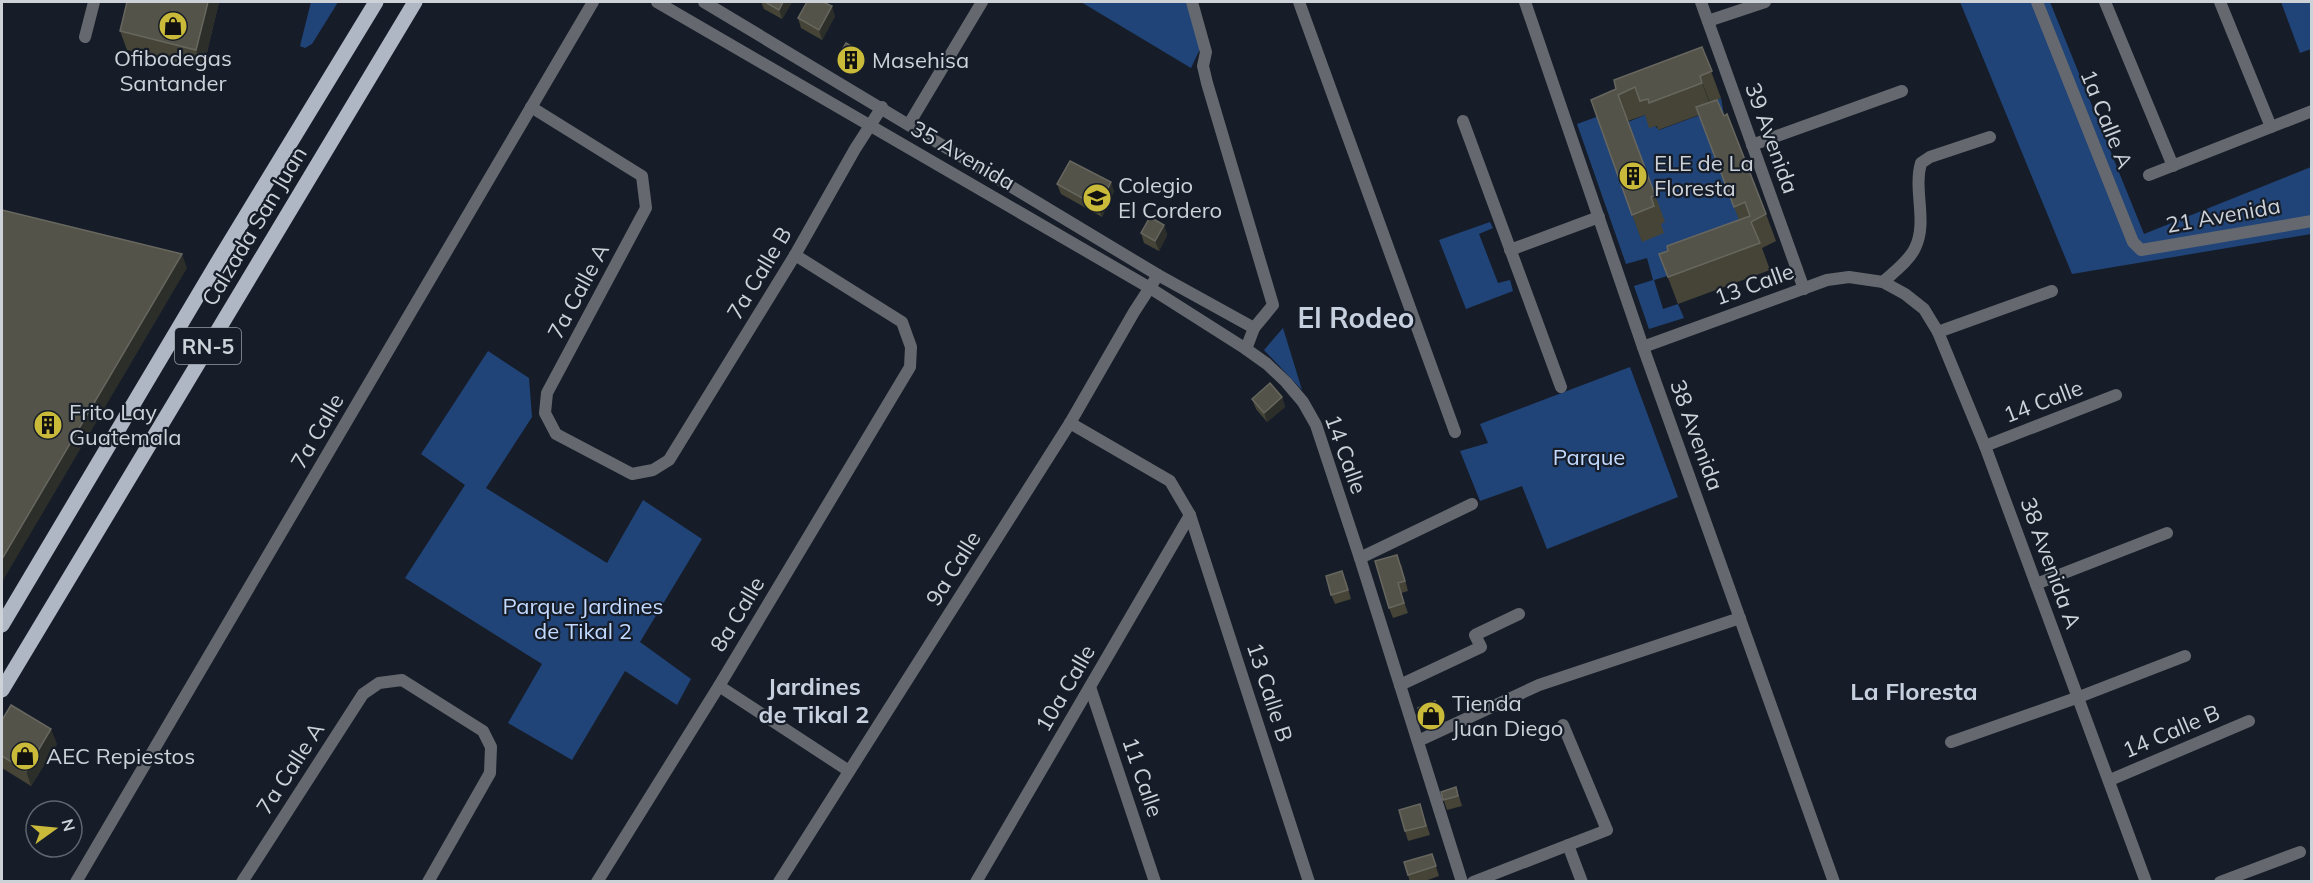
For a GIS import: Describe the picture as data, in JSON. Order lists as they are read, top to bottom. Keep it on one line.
{"streets":{"main road":["Calzada San Juan","RN-5"],"street":["1a Calle A","39 Avenida","35 Avenida","21 Avenida","7a Calle B","13 Calle","7a Calle A","14 Calle","7a Calle","38 Avenida","38 Avenida A","9a Calle","8a Calle","10a Calle","13 Calle B","14 Calle B","11 Calle"]},"crossings":[["1a Calle A","21 Avenida"],["39 Avenida","13 Calle"],["35 Avenida","7a Calle B"],["35 Avenida","14 Calle"],["35 Avenida","9a Calle"],["7a Calle B","7a Calle A"],["7a Calle B","8a Calle"],["13 Calle","38 Avenida"],["13 Calle","38 Avenida A"],["7a Calle A","7a Calle"],["14 Calle","38 Avenida A"],["38 Avenida A","14 Calle B"],["9a Calle","13 Calle B"],["10a Calle","13 Calle B"],["10a Calle","11 Calle"]],"districts":["El Rodeo","Jardines de Tikal 2","La Floresta"],"parks":["Parque","Parque Jardines de Tikal 2"],"places":{"shop":["Ofibodegas Santander","Tienda Juan Diego","AEC Repiestos"],"building":["Masehisa","ELE de La Floresta","Frito Lay Guatemala"],"school or university":["Colegio El Cordero"]},"north":"right"}
